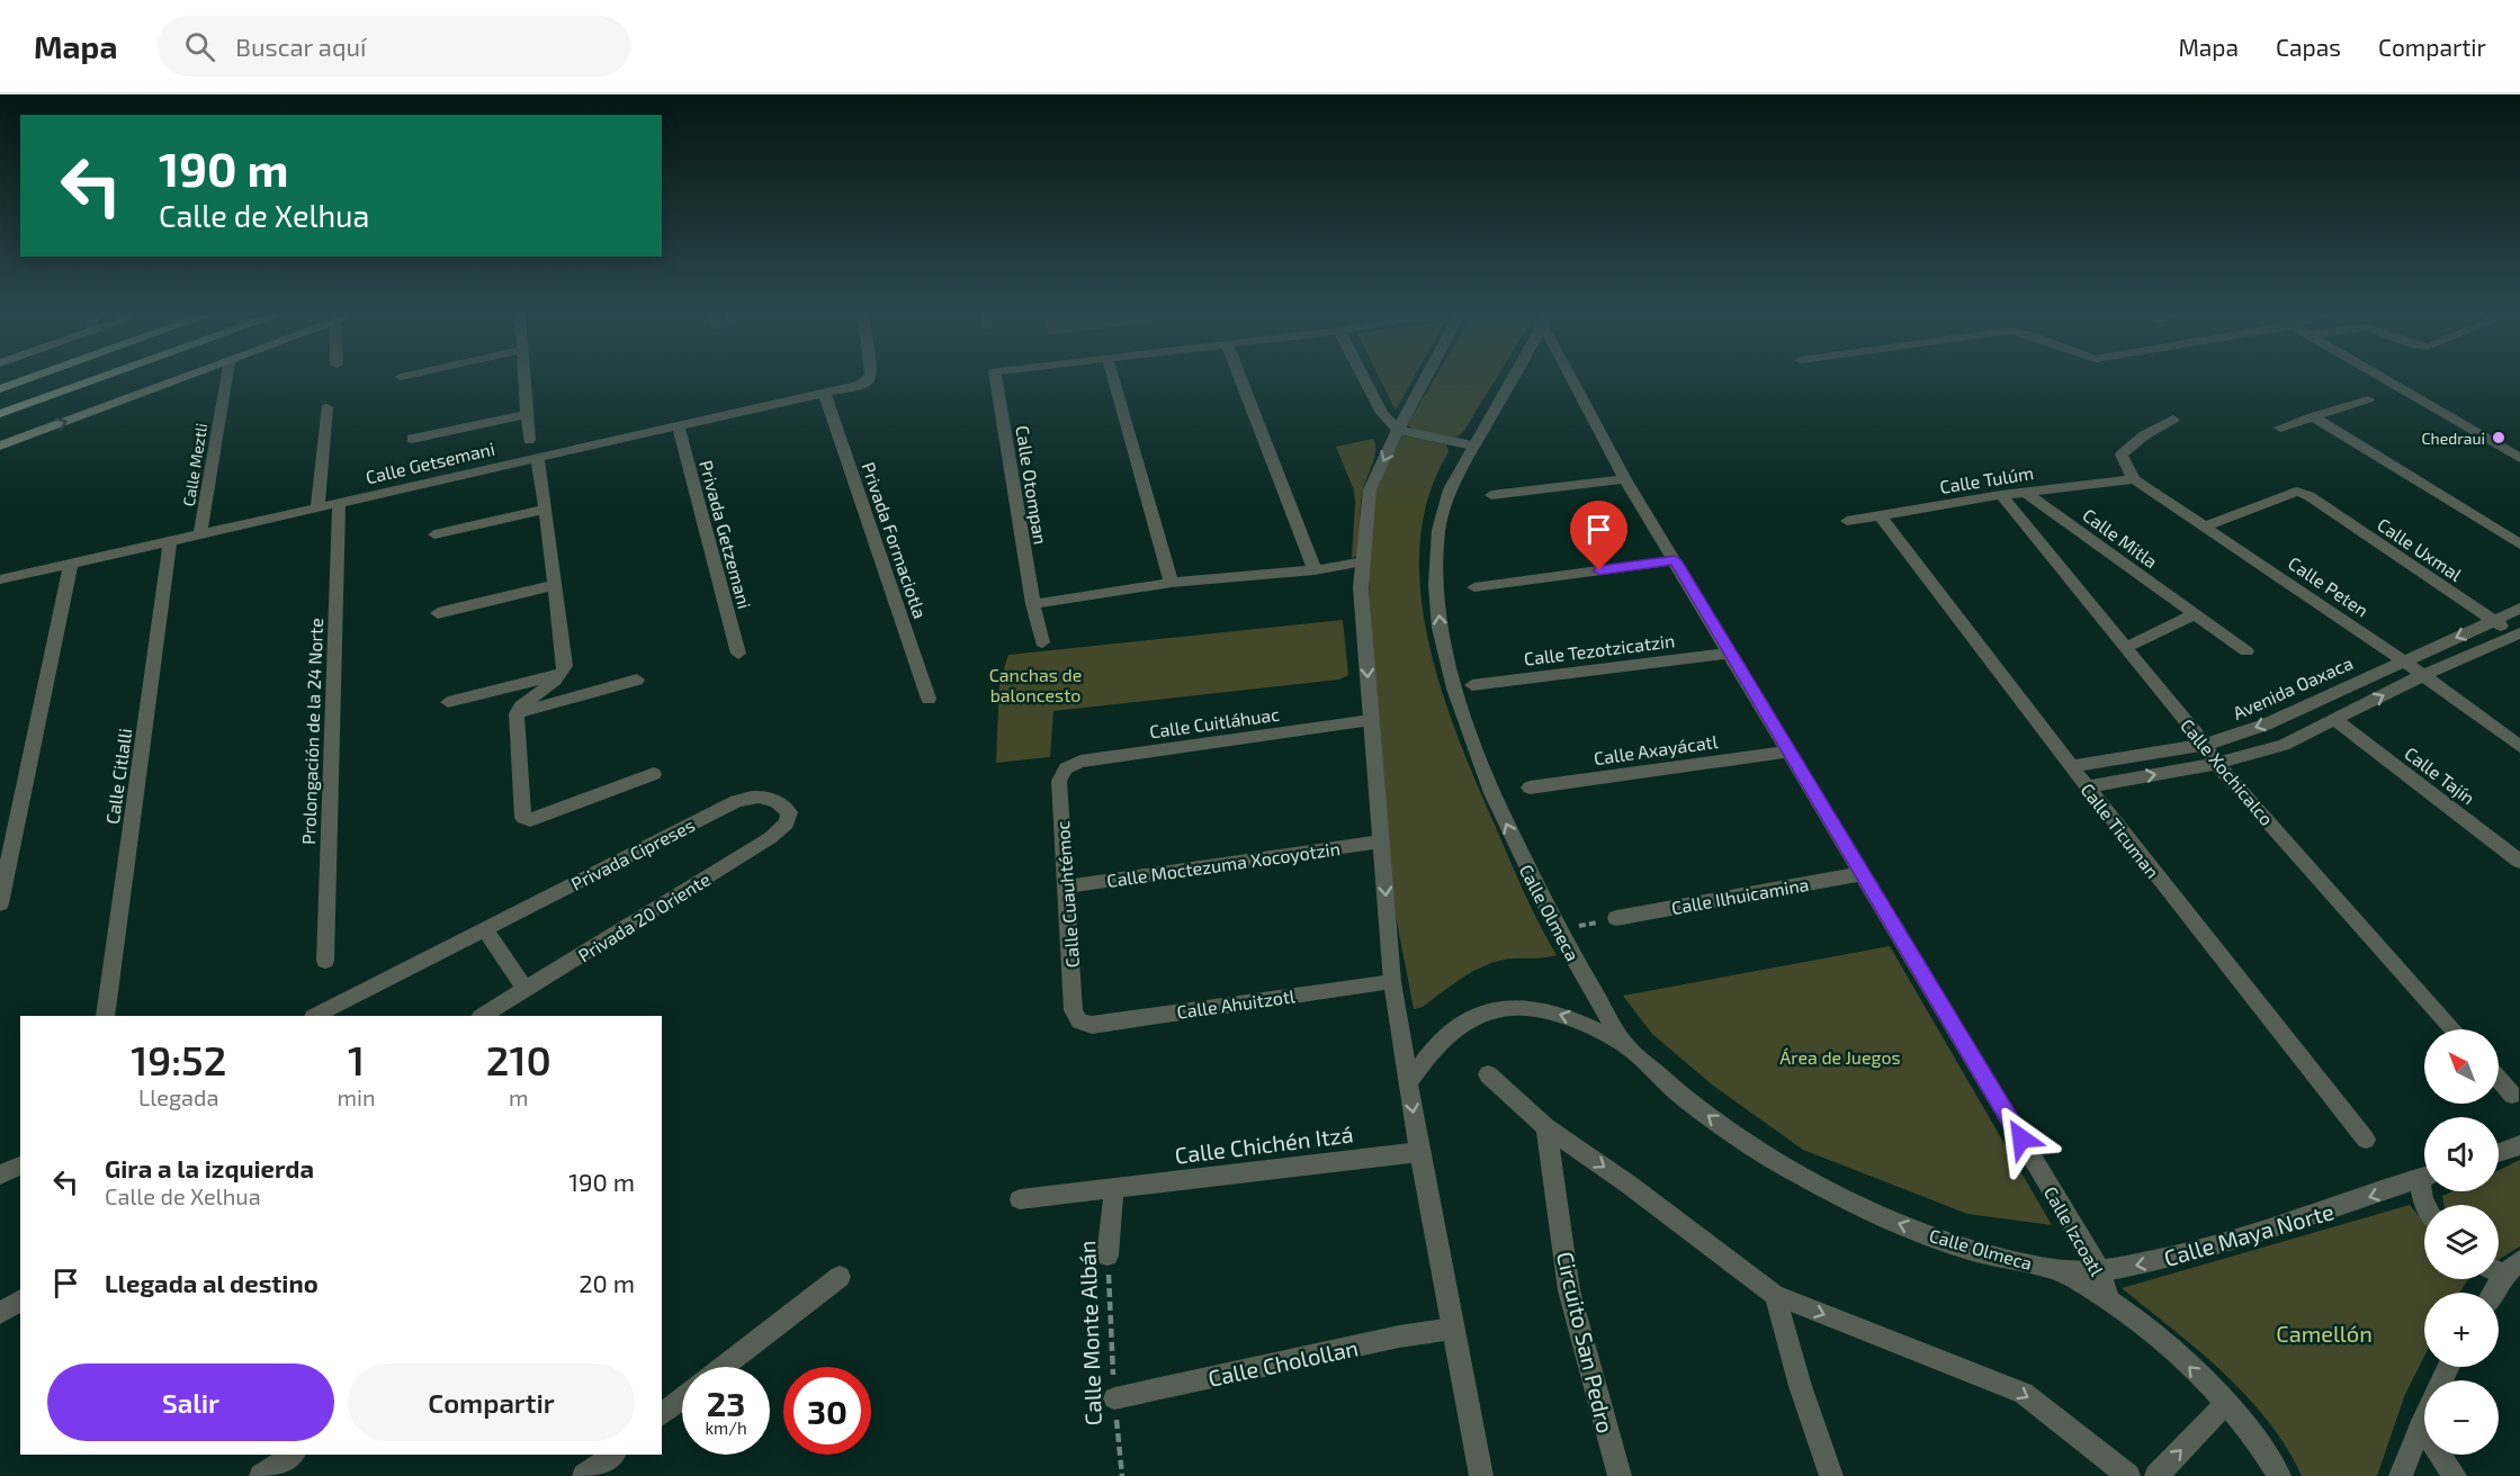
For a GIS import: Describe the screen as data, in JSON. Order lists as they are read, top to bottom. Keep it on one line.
{"streets":{"street":["Calle Getsemani","Calle Meztli","Calle Tulúm","Calle Otompan","Privada Getzemani","Calle Mitla","Privada Formaciotla","Calle Uxmal","Calle Peten","Calle Tezotzicatzin","Avenida Oaxaca","Calle Cuitláhuac","Prolongación de la 24 Norte","Calle Axayácatl","Calle Xochicalco","Calle Tajín","Calle Citlalli","Calle Ticuman","Privada Cipreses","Calle Moctezuma Xocoyotzin","Calle Cuauhtémoc","Calle Ilhuicamina","Calle Olmeca","Privada 20 Oriente","Calle Ahuitzotl","Calle Chichén Itzá","Calle Izcoatl","Calle Maya Norte","Calle Monte Albán","Circuito San Pedro","Calle Cholollan"]},"crossings":[["Calle Getsemani","Calle Meztli"],["Calle Getsemani","Privada Getzemani"],["Calle Getsemani","Privada Formaciotla"],["Calle Getsemani","Prolongación de la 24 Norte"],["Calle Getsemani","Calle Citlalli"],["Calle Tulúm","Calle Mitla"],["Calle Tulúm","Calle Peten"],["Calle Tulúm","Calle Xochicalco"],["Calle Tulúm","Calle Ticuman"],["Calle Uxmal","Calle Peten"],["Calle Uxmal","Avenida Oaxaca"],["Calle Peten","Avenida Oaxaca"],["Calle Tezotzicatzin","Calle Izcoatl"],["Avenida Oaxaca","Calle Xochicalco"],["Avenida Oaxaca","Calle Ticuman"],["Calle Cuitláhuac","Calle Cuauhtémoc"],["Calle Axayácatl","Calle Izcoatl"],["Privada Cipreses","Privada 20 Oriente"],["Calle Moctezuma Xocoyotzin","Calle Cuauhtémoc"],["Calle Cuauhtémoc","Calle Ahuitzotl"],["Calle Ilhuicamina","Calle Izcoatl"],["Calle Olmeca","Calle Maya Norte"],["Calle Chichén Itzá","Calle Monte Albán"],["Calle Izcoatl","Calle Maya Norte"],["Calle Monte Albán","Calle Cholollan"]],"one_way":["Calle Maya Norte"],"parks":["Canchas de baloncesto","Área de Juegos","Camellón"],"places":["Chedraui"],"north":"top left","page":{"header":"Mapa","search":"Buscar aquí","nav":["Mapa","Capas","Compartir"],"turn":["190 m","Calle de Xelhua"],"eta":["19:52","Llegada","1","min","210","m"],"map_buttons":["+","−"],"list":[{"name":"Gira a la izquierda","note":"Calle de Xelhua","value":"190 m"},{"name":"Llegada al destino","value":"20 m"}],"buttons":["Salir","Compartir"],"speed":"23 km/h","limit":"30"}}
